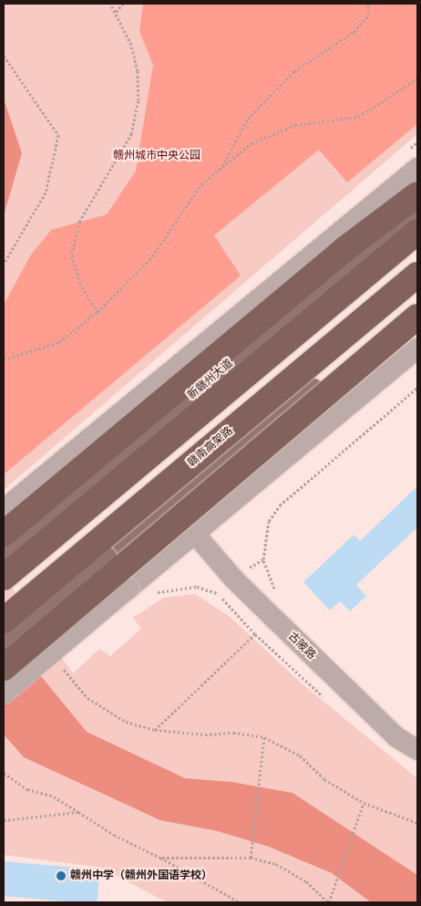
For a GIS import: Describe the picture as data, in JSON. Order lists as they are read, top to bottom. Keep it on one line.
{"streets":{"highway":["赣南高架路"],"main road":["新赣州大道"],"street":["古陂路"]},"parks":["赣州城市中央公园"],"places":["赣州中学（赣州外国语学校）"]}
